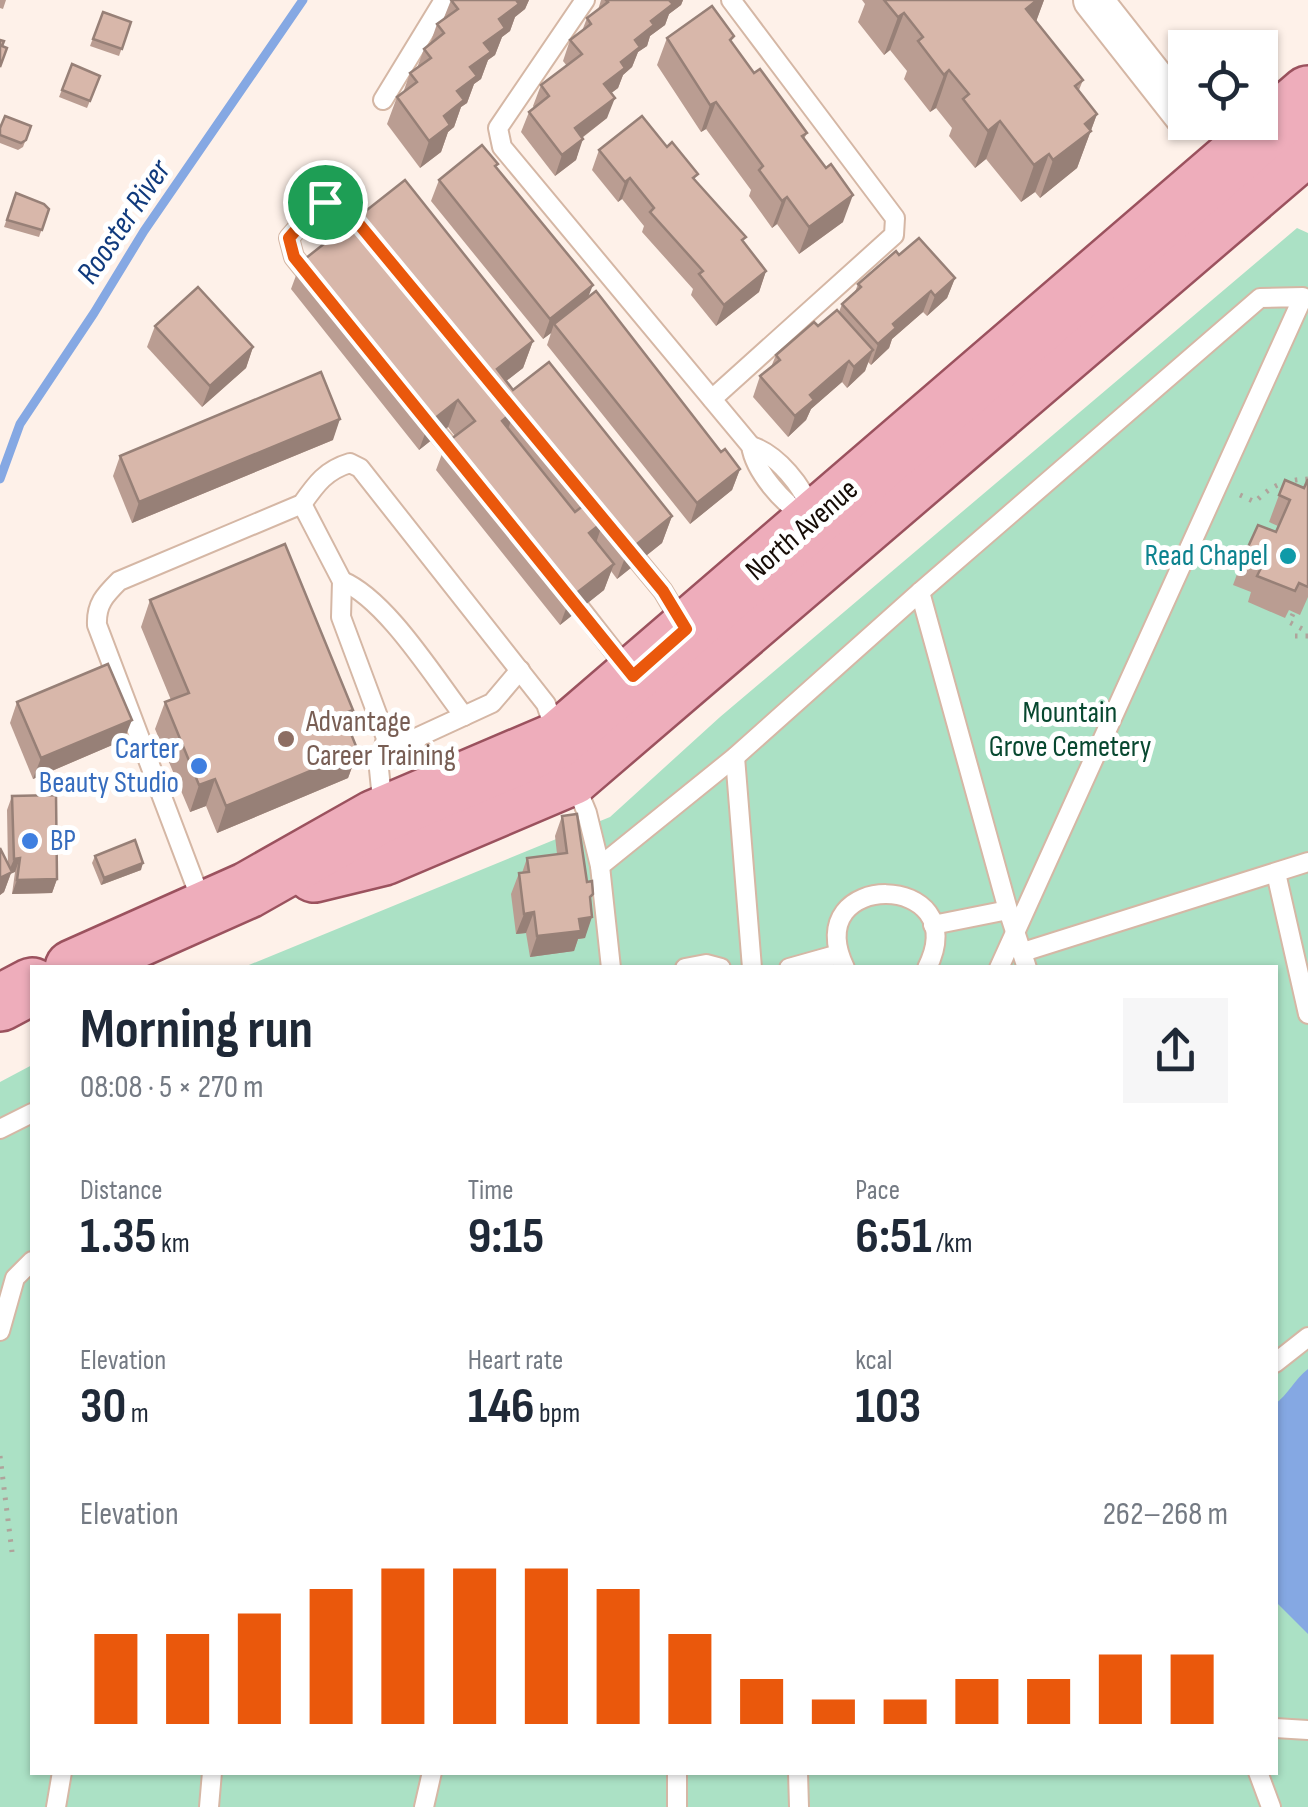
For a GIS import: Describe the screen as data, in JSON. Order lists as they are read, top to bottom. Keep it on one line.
{"streets":{"main road":["North Avenue"]},"water":["Rooster River"],"parks":["Mountain Grove Cemetery"],"places":["Read Chapel","Advantage Career Training","Carter Beauty Studio","BP"],"page":{"heading":["Morning run","08:08 · 5 × 270 m"],"stats":[["Distance","1.35 km"],["Time","9:15"],["Pace","6:51 /km"],["Elevation","30 m"],["Heart rate","146 bpm"],["kcal","103"]],"chart":["Elevation","262–268 m"]}}
